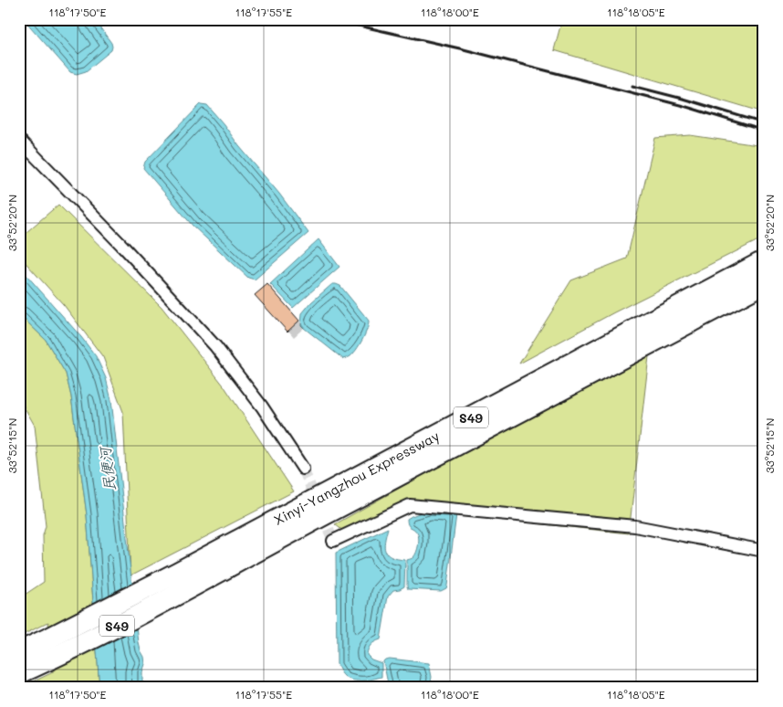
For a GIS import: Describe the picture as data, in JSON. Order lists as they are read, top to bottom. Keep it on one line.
{"streets":{"highway":["S49","Xinyi-Yangzhou Expressway"]},"water":["民便河"],"coordinates":["118°17'50\"E","118°17'55\"E","118°18'00\"E","118°18'05\"E","33°52'20\"N","33°52'15\"N"]}
